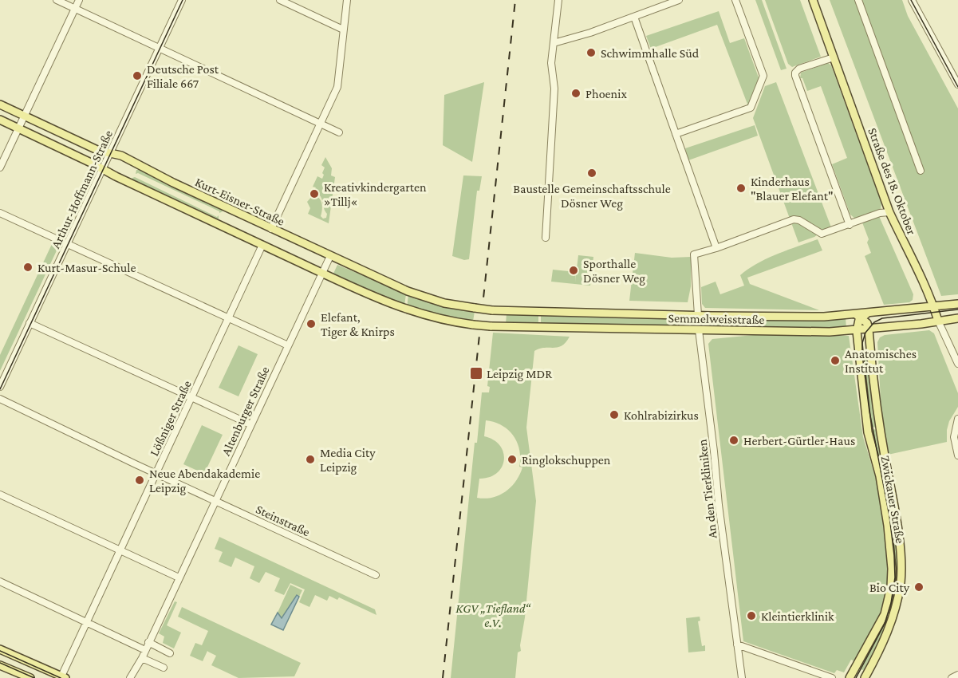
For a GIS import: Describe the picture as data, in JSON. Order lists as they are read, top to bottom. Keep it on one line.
{"streets":{"main road":["Straße des 18. Oktober","Kurt-Eisner-Straße","Semmelweisstraße","Zwickauer Straße"],"street":["Arthur-Hoffmann-Straße","Altenburger Straße","Lößniger Straße","An den Tierkliniken","Steinstraße"]},"crossings":[["Straße des 18. Oktober","Semmelweisstraße"],["Arthur-Hoffmann-Straße","Kurt-Eisner-Straße"],["Kurt-Eisner-Straße","Semmelweisstraße"],["Kurt-Eisner-Straße","Altenburger Straße"],["Semmelweisstraße","Altenburger Straße"],["Semmelweisstraße","An den Tierkliniken"],["Semmelweisstraße","Zwickauer Straße"],["Altenburger Straße","Steinstraße"],["Lößniger Straße","Steinstraße"]],"parks":["KGV „Tiefland“ e.V."],"places":{"other":["Schwimmhalle Süd","Deutsche Post Filiale 667","Phoenix","Baustelle Gemeinschaftsschule Dösner Weg","Kinderhaus \"Blauer Elefant\"","Kreativkindergarten »Tillj«","Kurt-Masur-Schule","Sporthalle Dösner Weg","Elefant, Tiger & Knirps","Anatomisches Institut","Kohlrabizirkus","Herbert-Gürtler-Haus","Media City Leipzig","Ringlokschuppen","Neue Abendakademie Leipzig","Bio City","Kleintierklinik"],"transit":["Leipzig MDR"]}}
